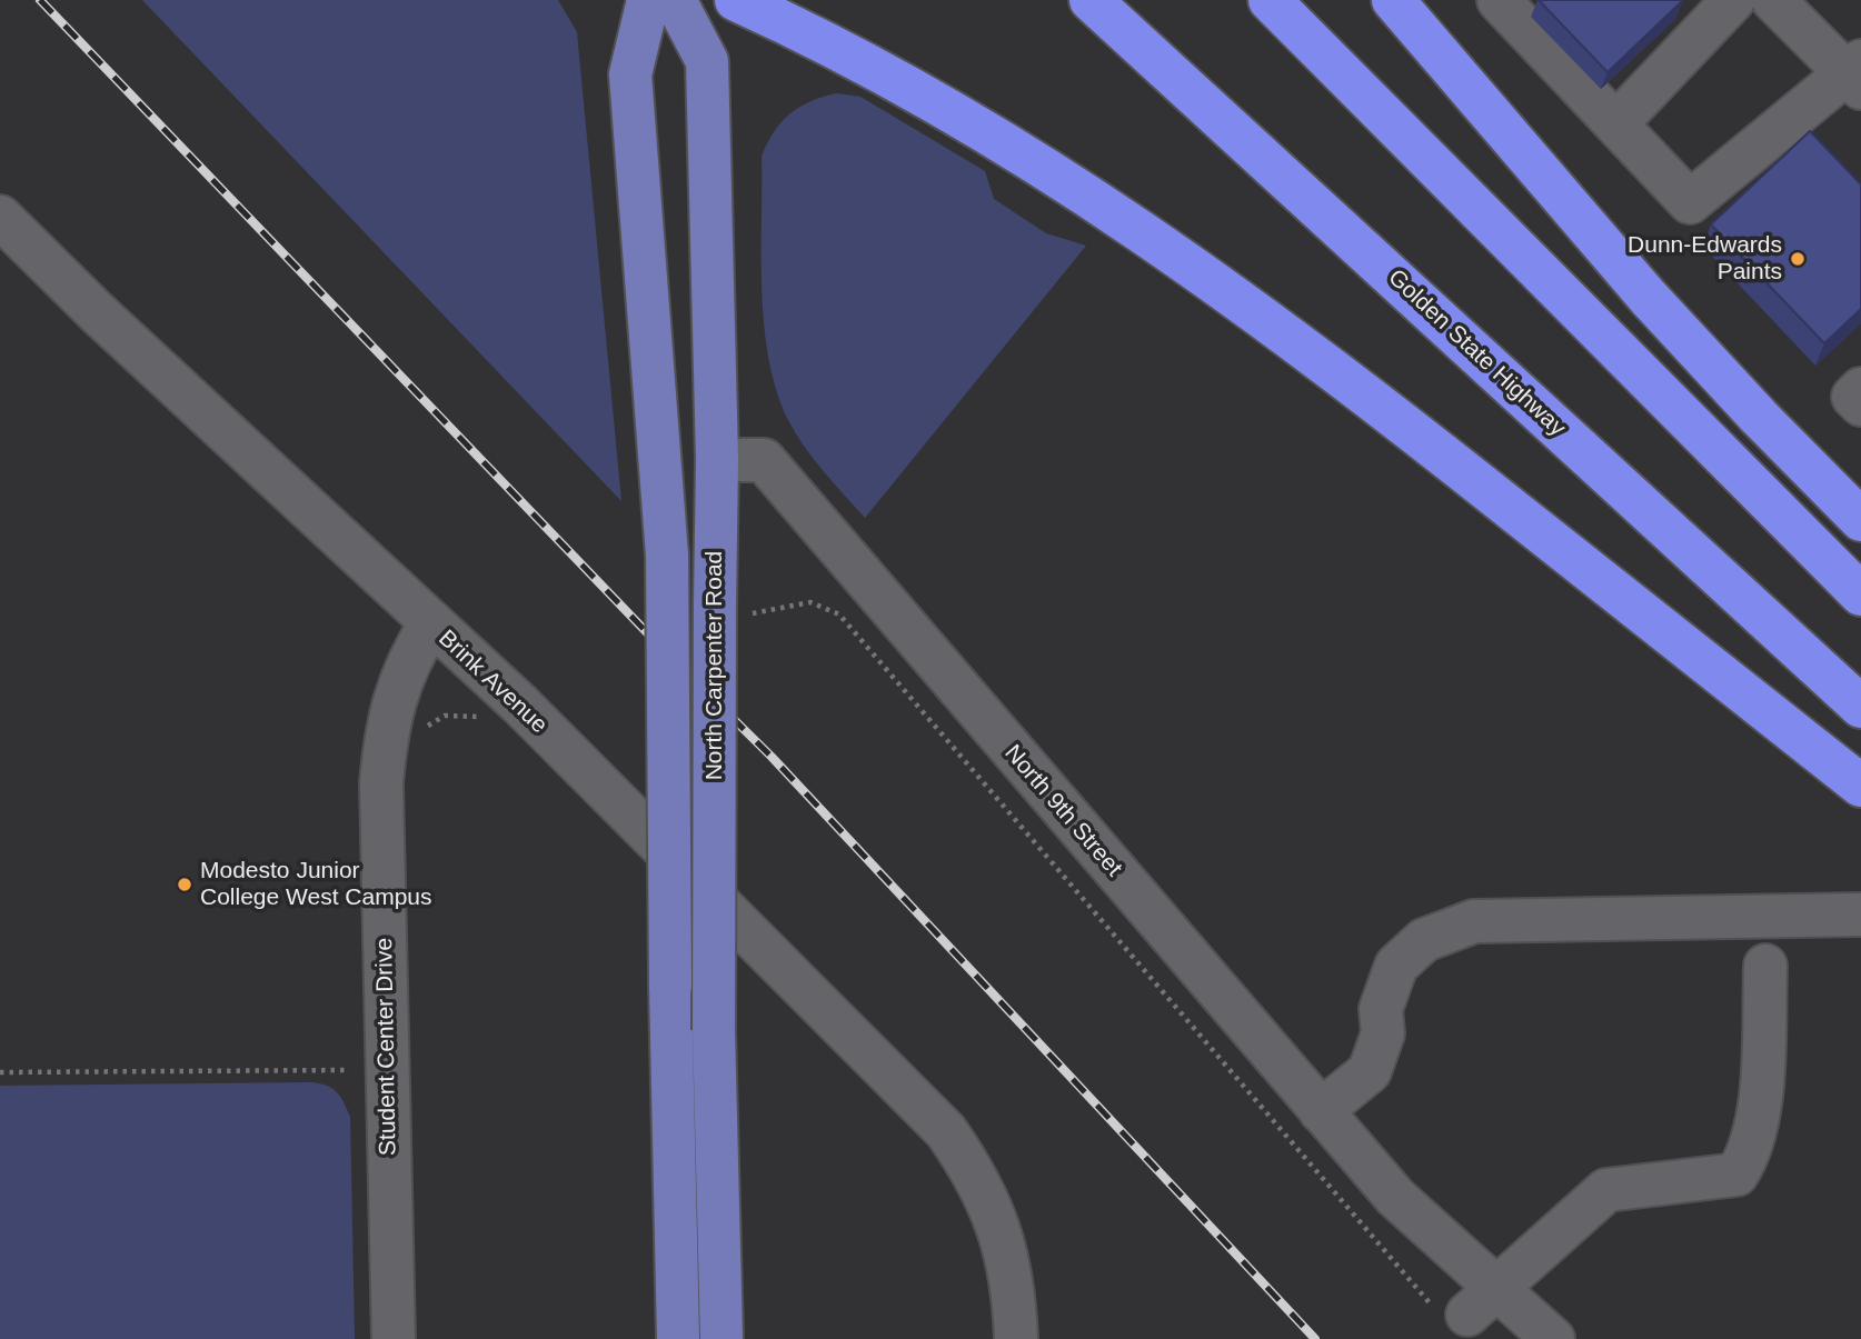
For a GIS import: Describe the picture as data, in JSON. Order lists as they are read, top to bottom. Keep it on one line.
{"streets":{"highway":["Golden State Highway"],"main road":["North Carpenter Road"],"street":["Brink Avenue","North 9th Street","Student Center Drive"]},"crossings":[["North Carpenter Road","North 9th Street"],["Brink Avenue","Student Center Drive"]],"places":["Dunn-Edwards Paints","Modesto Junior College West Campus"]}
